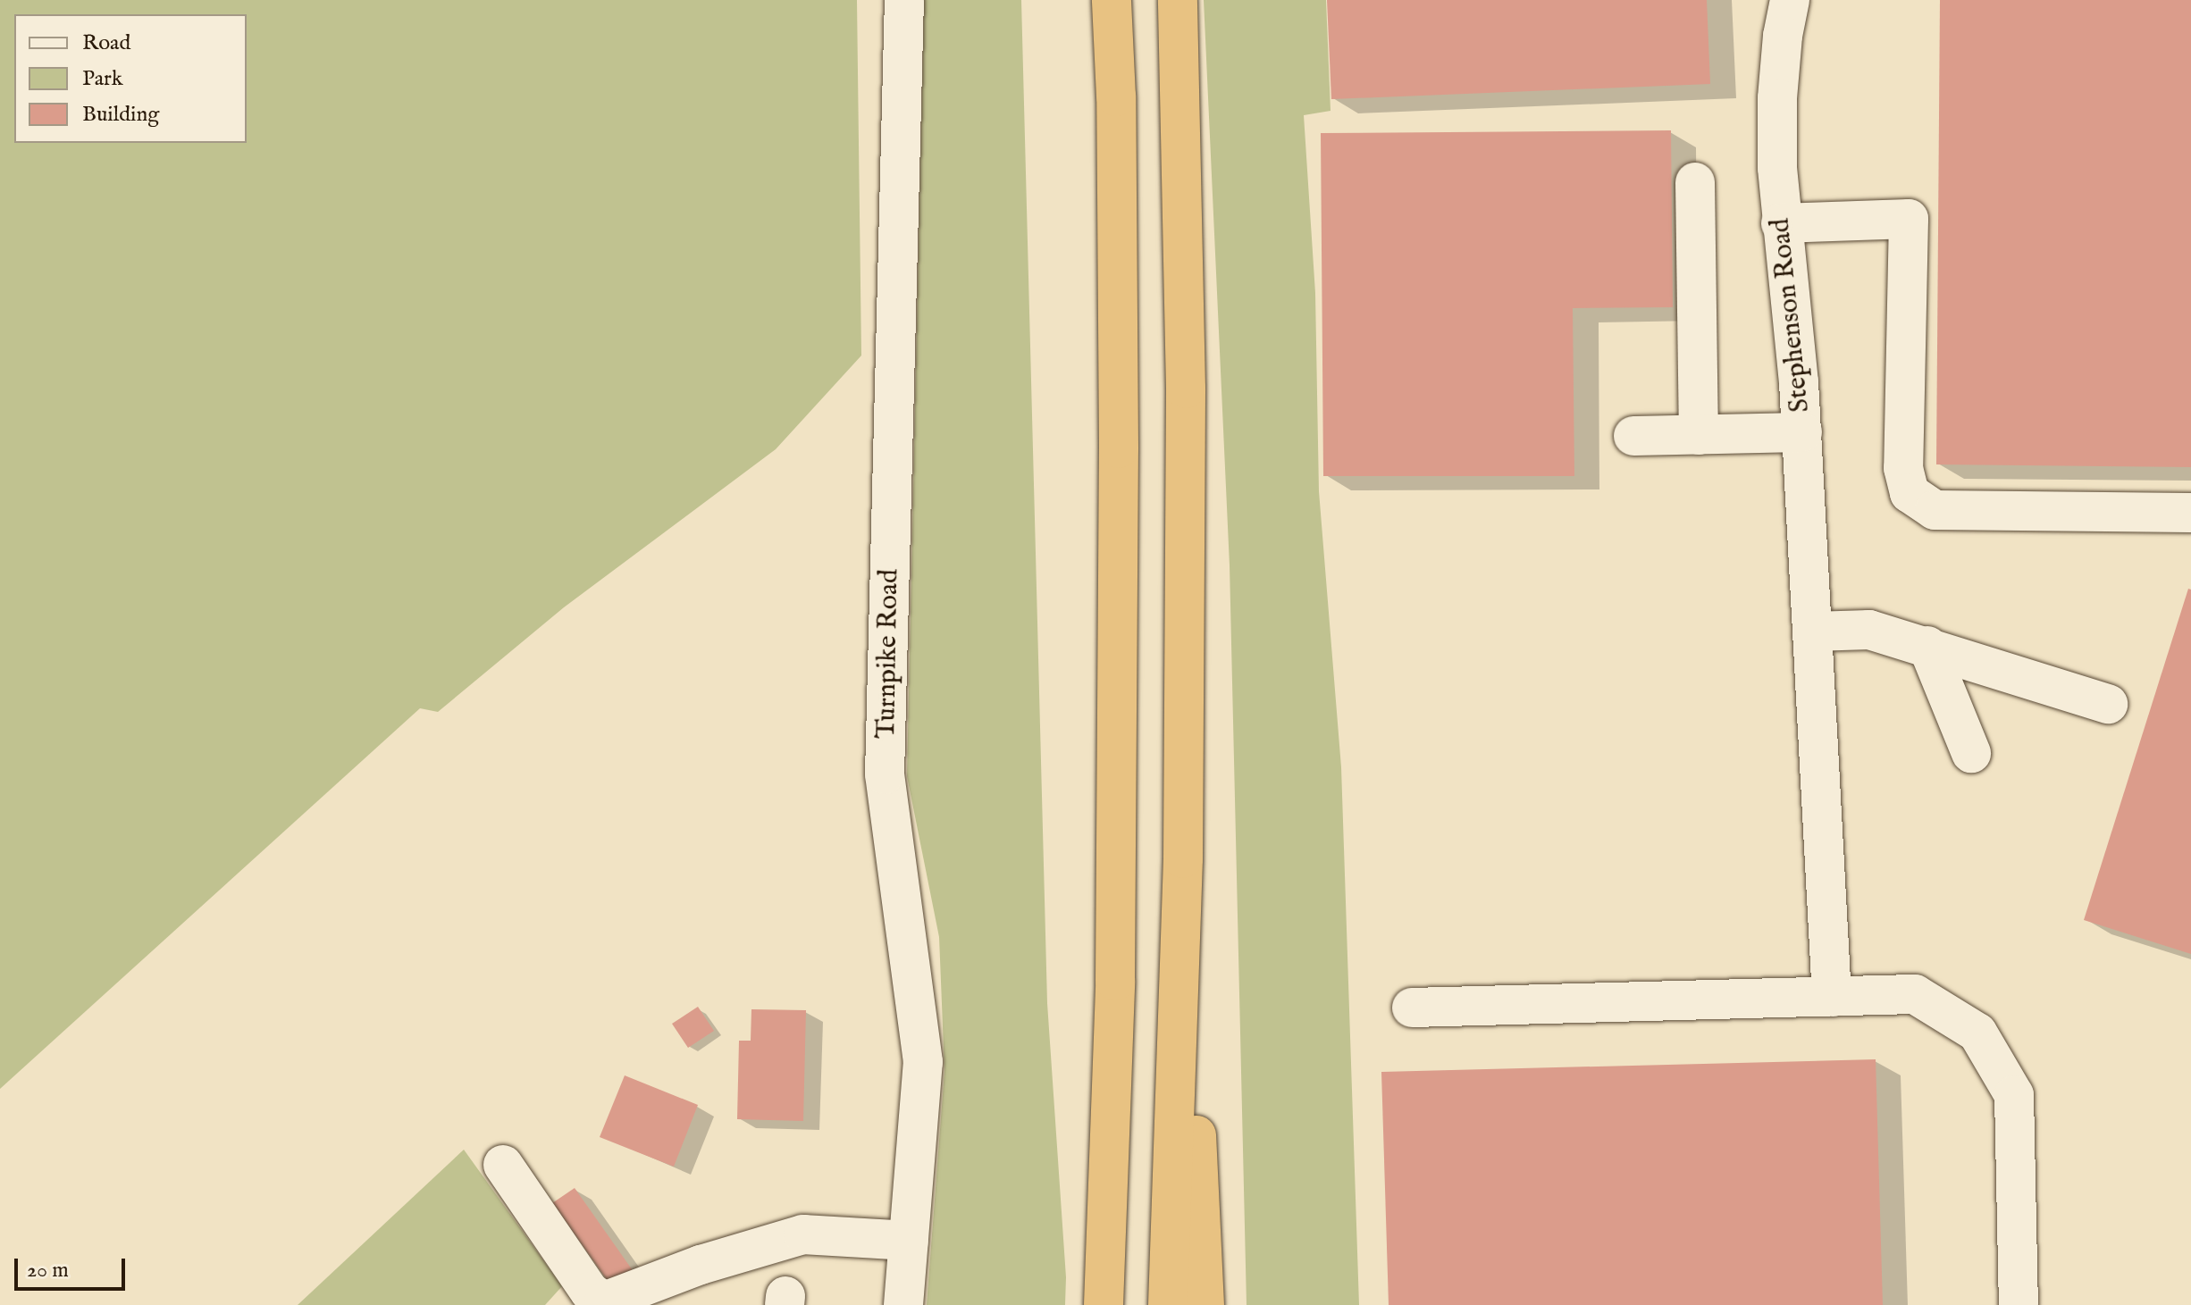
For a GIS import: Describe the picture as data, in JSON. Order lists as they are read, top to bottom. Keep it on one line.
{"streets":{"street":["Stephenson Road","Turnpike Road"]},"legend":["Road","Park","Building"],"scale_bar":"20 m"}
